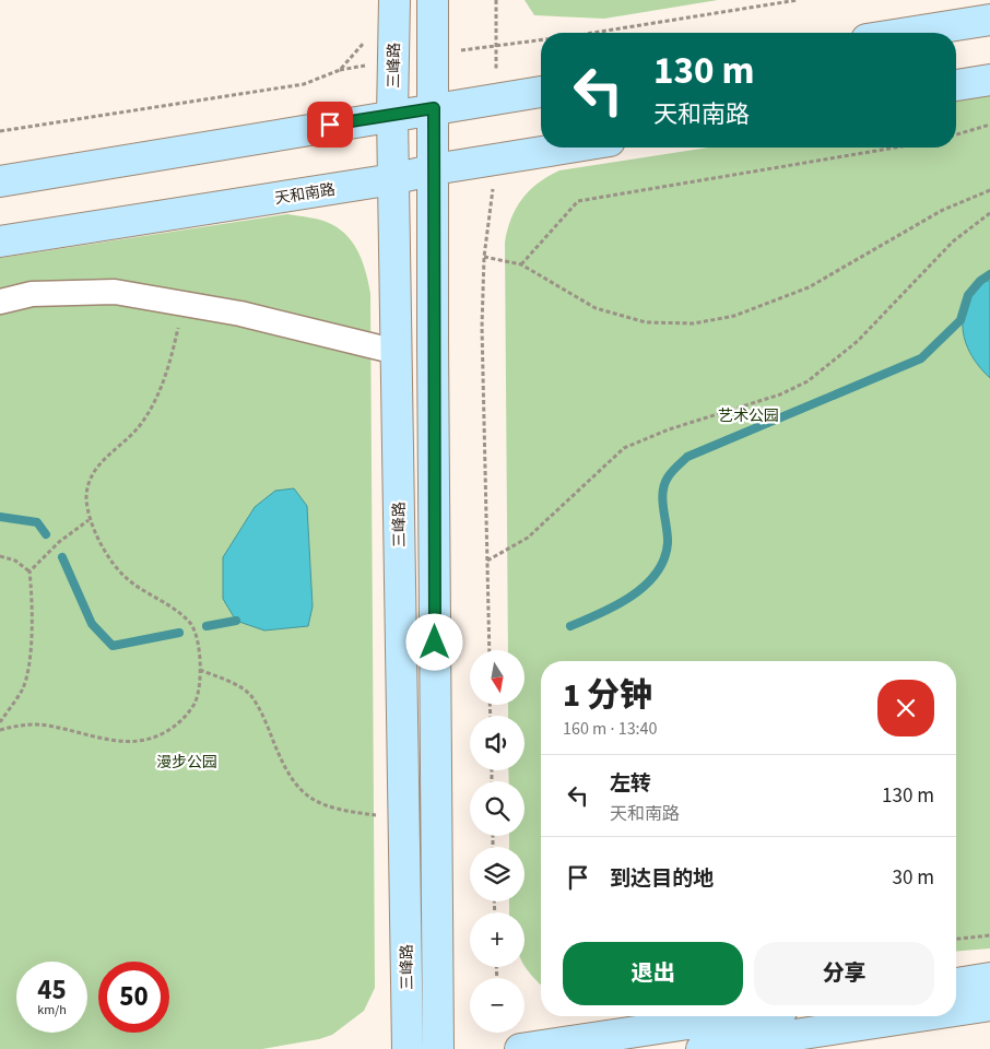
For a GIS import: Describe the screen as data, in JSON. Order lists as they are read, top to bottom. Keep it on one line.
{"streets":{"main road":["三峰路","天和南路"]},"crossings":[["三峰路","天和南路"]],"parks":["艺术公园","漫步公园"],"north":"bottom","page":{"turn":["130 m","天和南路"],"map_buttons":["+","−"],"heading":["1 分钟","160 m · 13:40"],"list":[{"name":"左转","note":"天和南路","value":"130 m"},{"name":"到达目的地","value":"30 m"}],"buttons":["退出","分享"],"speed":"45 km/h","limit":"50"}}
